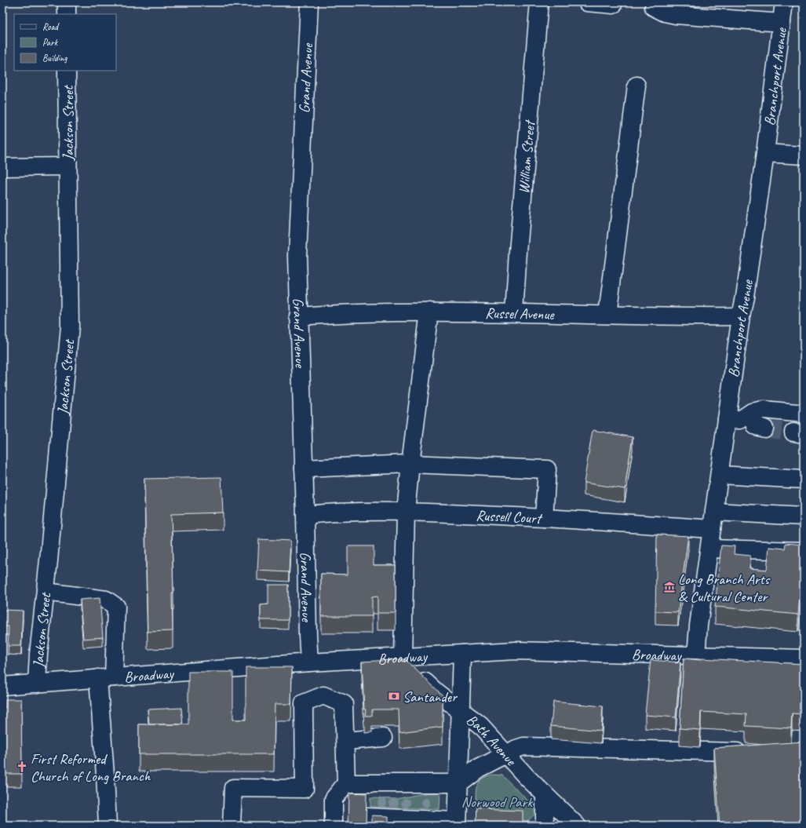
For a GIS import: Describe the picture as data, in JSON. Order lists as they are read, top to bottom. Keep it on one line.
{"streets":{"street":["Branchport Avenue","Grand Avenue","Jackson Street","William Street","Russel Avenue","Russell Court","Broadway","Bath Avenue"]},"crossings":[["Branchport Avenue","Russel Avenue"],["Branchport Avenue","Russell Court"],["Branchport Avenue","Broadway"],["Grand Avenue","Russel Avenue"],["Grand Avenue","Russell Court"],["Grand Avenue","Broadway"],["Jackson Street","Broadway"],["William Street","Russel Avenue"],["Broadway","Bath Avenue"]],"parks":["Norwood Park"],"places":{"museum":["Long Branch Arts & Cultural Center"],"bank":["Santander"],"church":["First Reformed Church of Long Branch"]},"legend":["Road","Park","Building"]}
